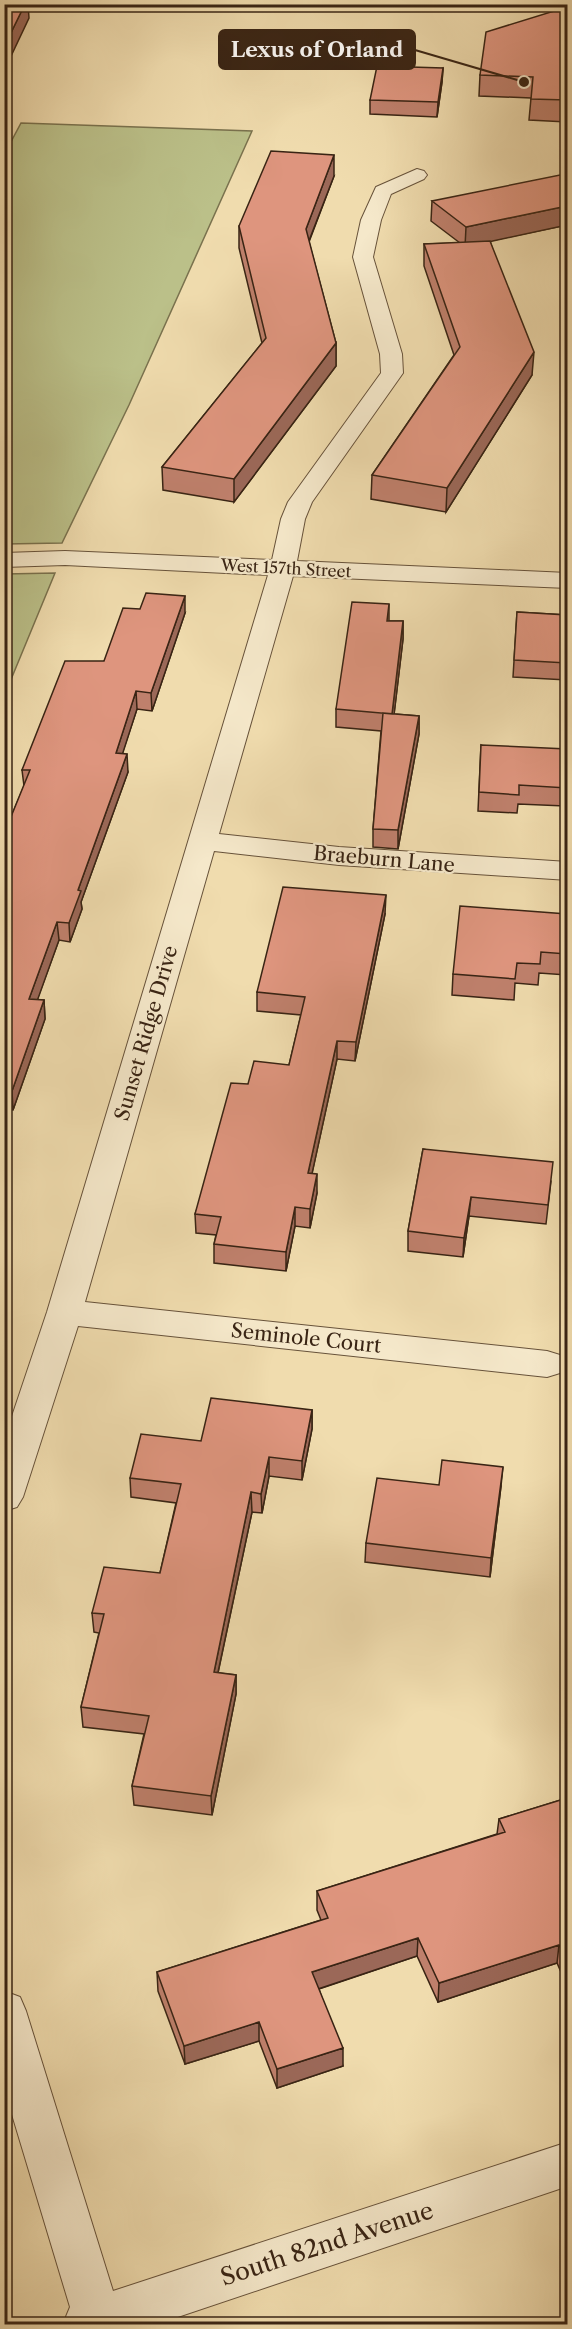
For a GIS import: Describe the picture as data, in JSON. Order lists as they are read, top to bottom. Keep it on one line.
{"streets":{"street":["West 157th Street","Braeburn Lane","Sunset Ridge Drive","Seminole Court","South 82nd Avenue"]},"crossings":[["West 157th Street","Sunset Ridge Drive"],["Braeburn Lane","Sunset Ridge Drive"],["Sunset Ridge Drive","Seminole Court"]],"places":["Lexus of Orland"]}
